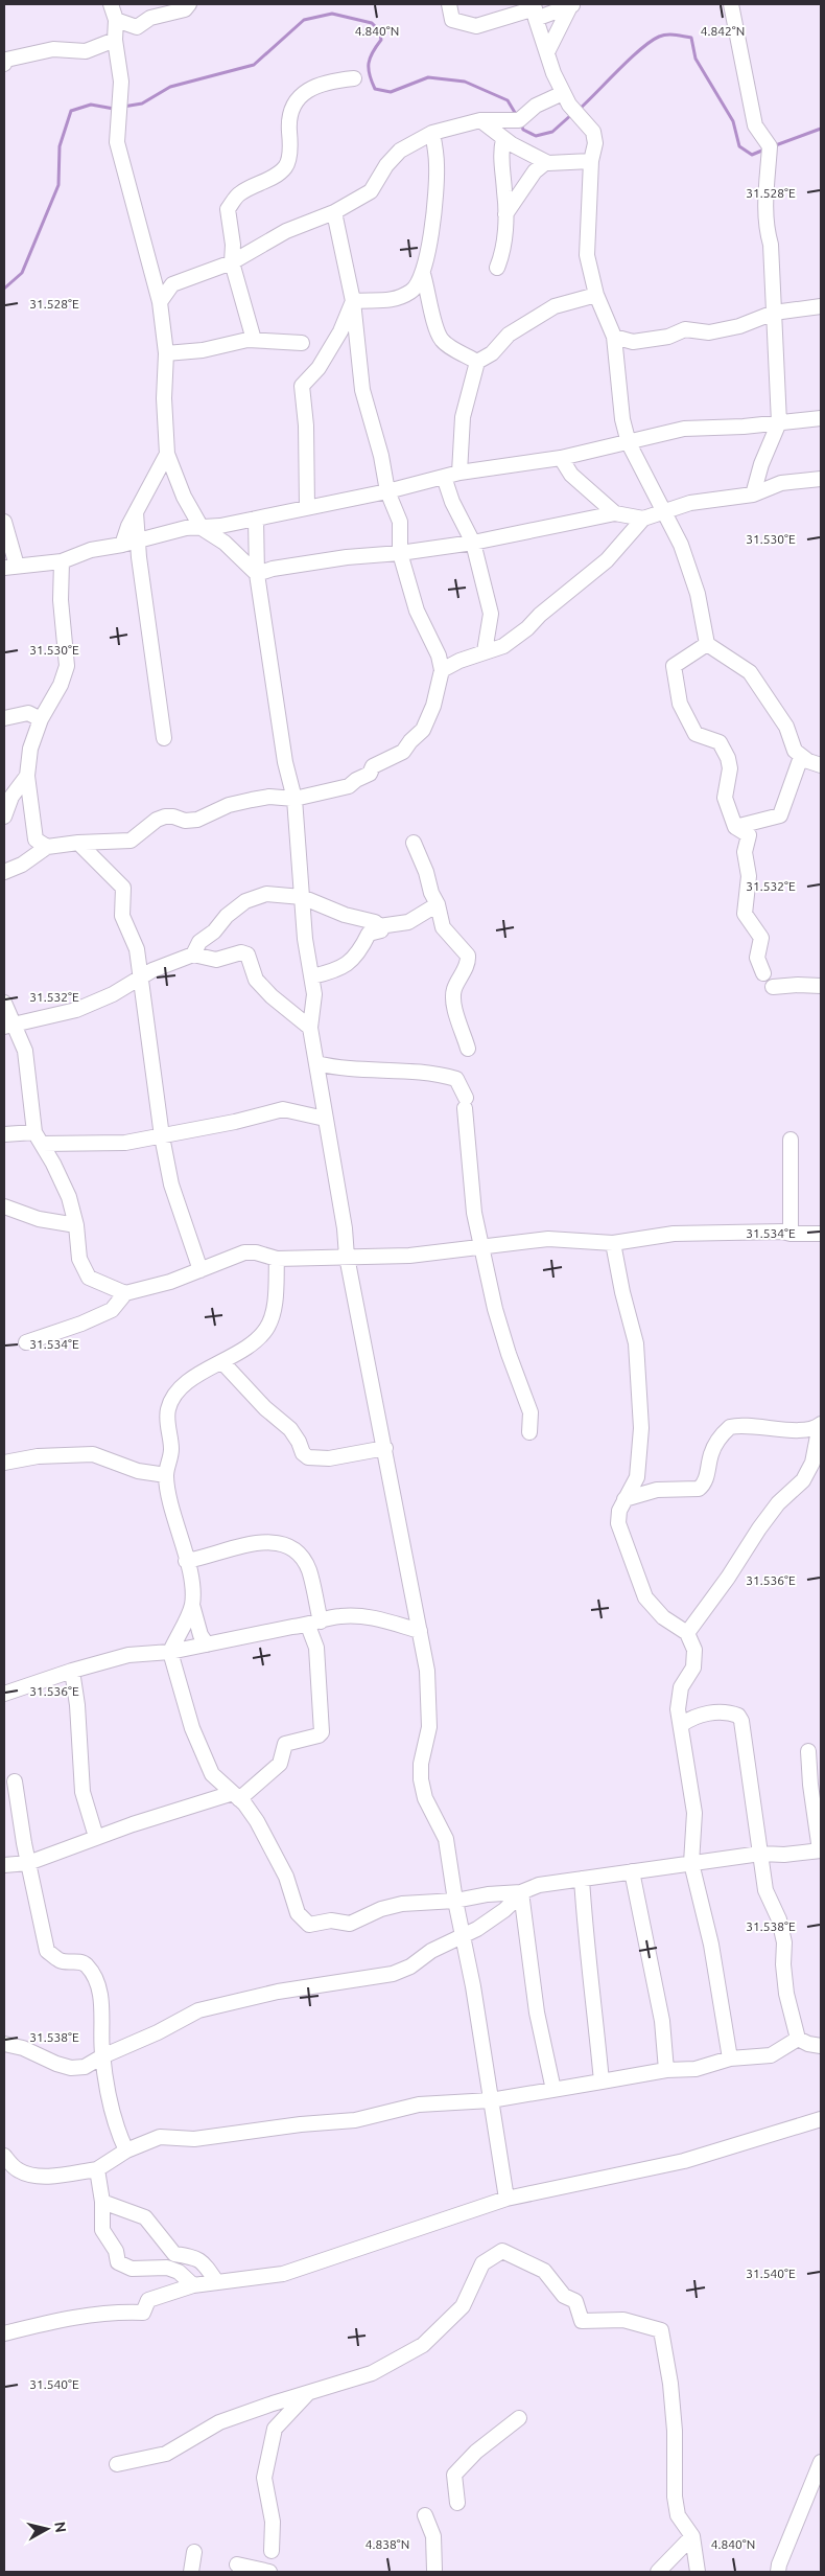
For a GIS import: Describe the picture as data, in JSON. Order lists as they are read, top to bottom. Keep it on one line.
{"north":"right","coordinates":["4.840°N","4.842°N","31.528°E","31.530°E","31.532°E","31.534°E","31.536°E","31.538°E","31.540°E","4.838°N"]}
